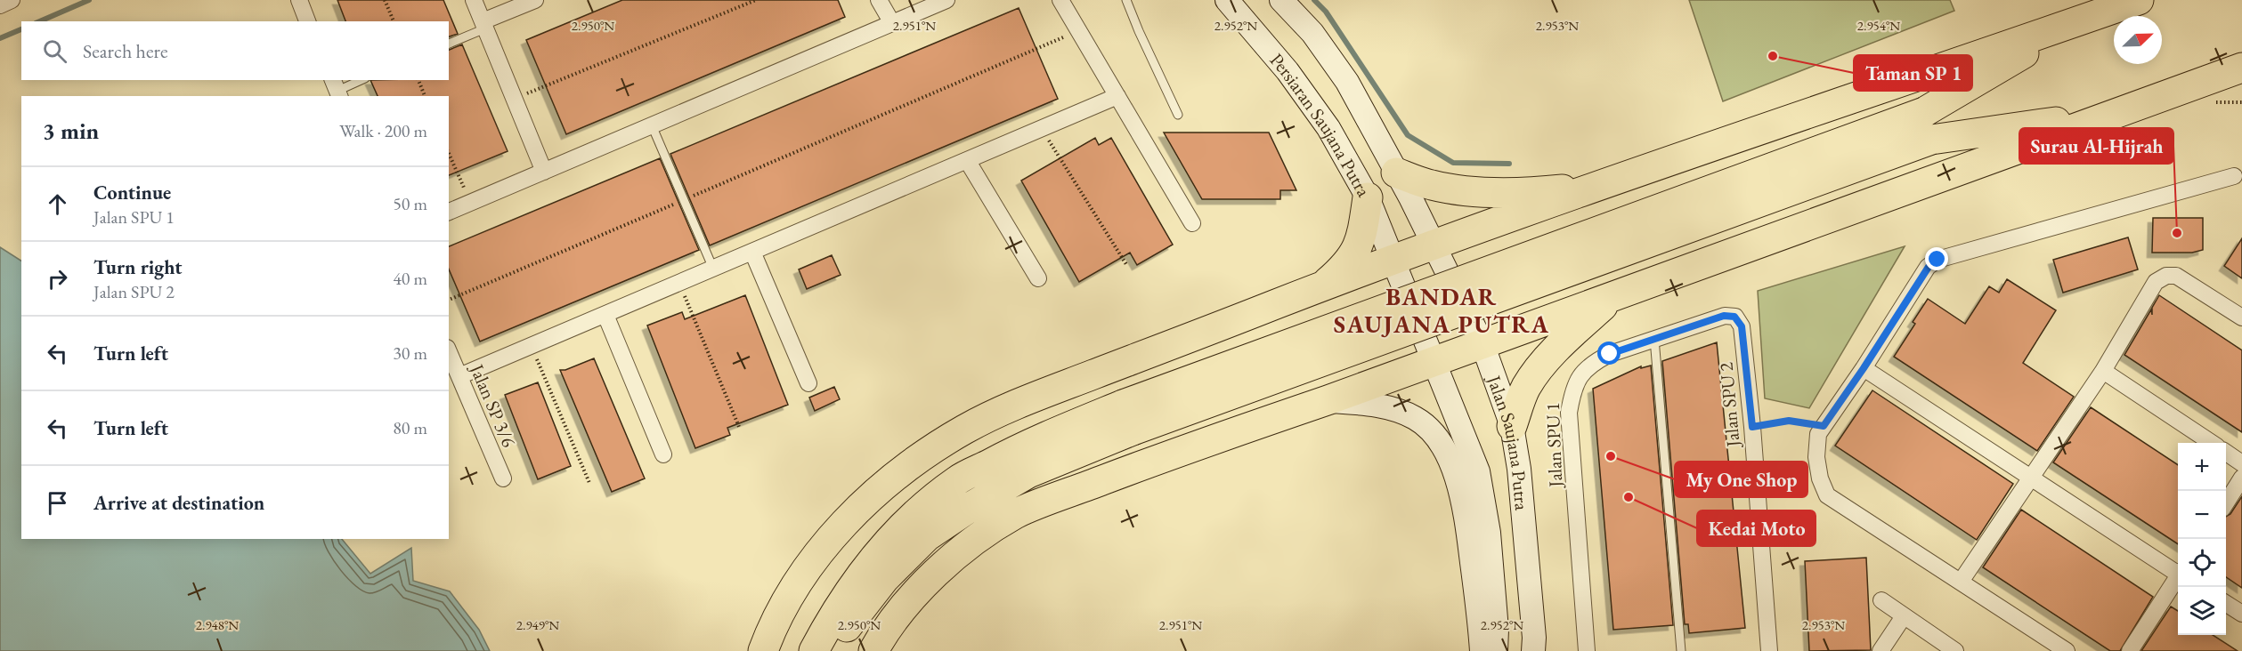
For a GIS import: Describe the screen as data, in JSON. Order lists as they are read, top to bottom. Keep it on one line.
{"streets":{"main road":["Persiaran Saujana Putra","Jalan Saujana Putra"],"street":["Jalan SPU 2","Jalan SP 3/6","Jalan SPU 1"]},"crossings":[["Persiaran Saujana Putra","Jalan Saujana Putra"],["Jalan SPU 2","Jalan SPU 1"]],"districts":["BANDAR SAUJANA PUTRA"],"places":["Taman SP 1","Surau Al-Hijrah","My One Shop","Kedai Moto"],"north":"top right","page":{"search":"Search here","heading":["3 min","Walk · 200 m"],"list":[["Continue","Jalan SPU 1","50 m"],["Turn right","Jalan SPU 2","40 m"],["Turn left","30 m"],["Turn left","80 m"],"Arrive at destination"],"map_buttons":["+","−"]},"coordinates":["2.950°N","2.951°N","2.952°N","2.953°N","2.954°N","2.948°N","2.949°N"]}
